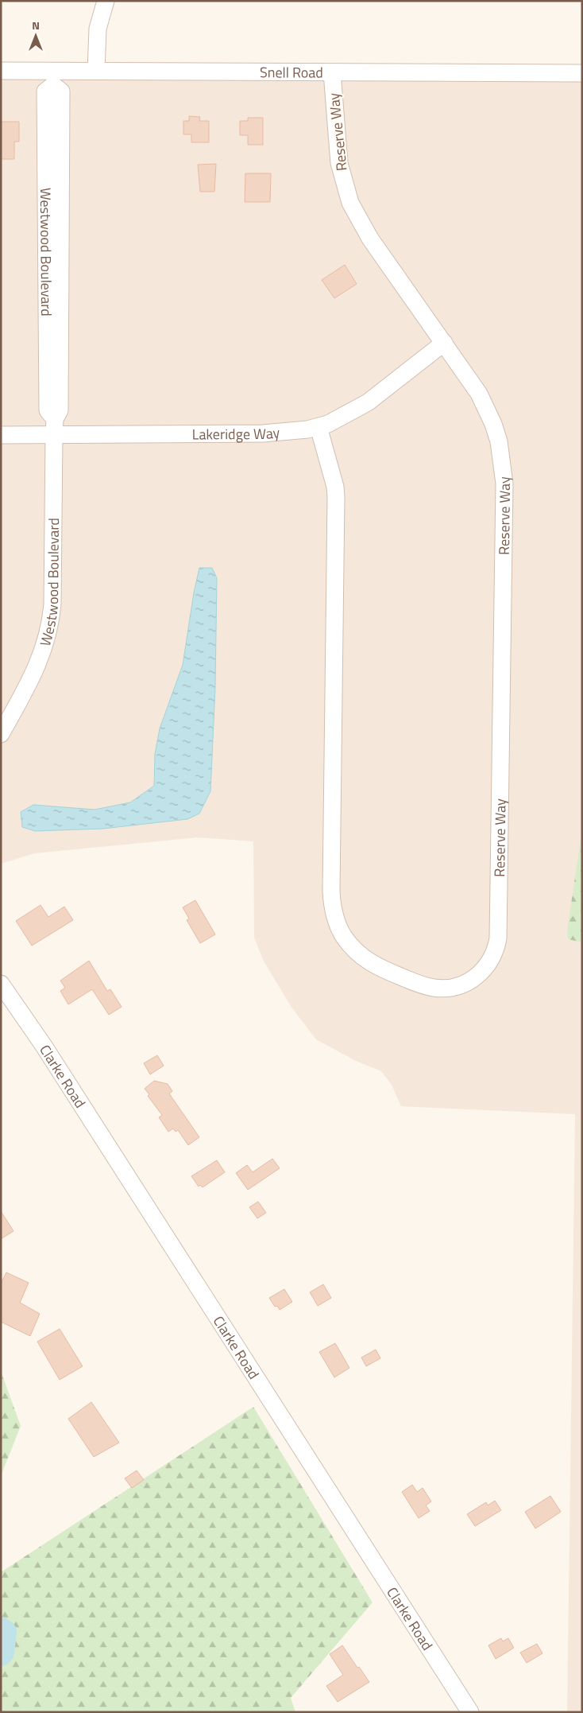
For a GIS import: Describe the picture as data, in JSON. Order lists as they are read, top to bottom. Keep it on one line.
{"streets":{"street":["Snell Road","Reserve Way","Westwood Boulevard","Lakeridge Way","Clarke Road"]},"crossings":[["Snell Road","Reserve Way"],["Snell Road","Westwood Boulevard"],["Reserve Way","Lakeridge Way"],["Westwood Boulevard","Lakeridge Way"]],"north":"top"}
